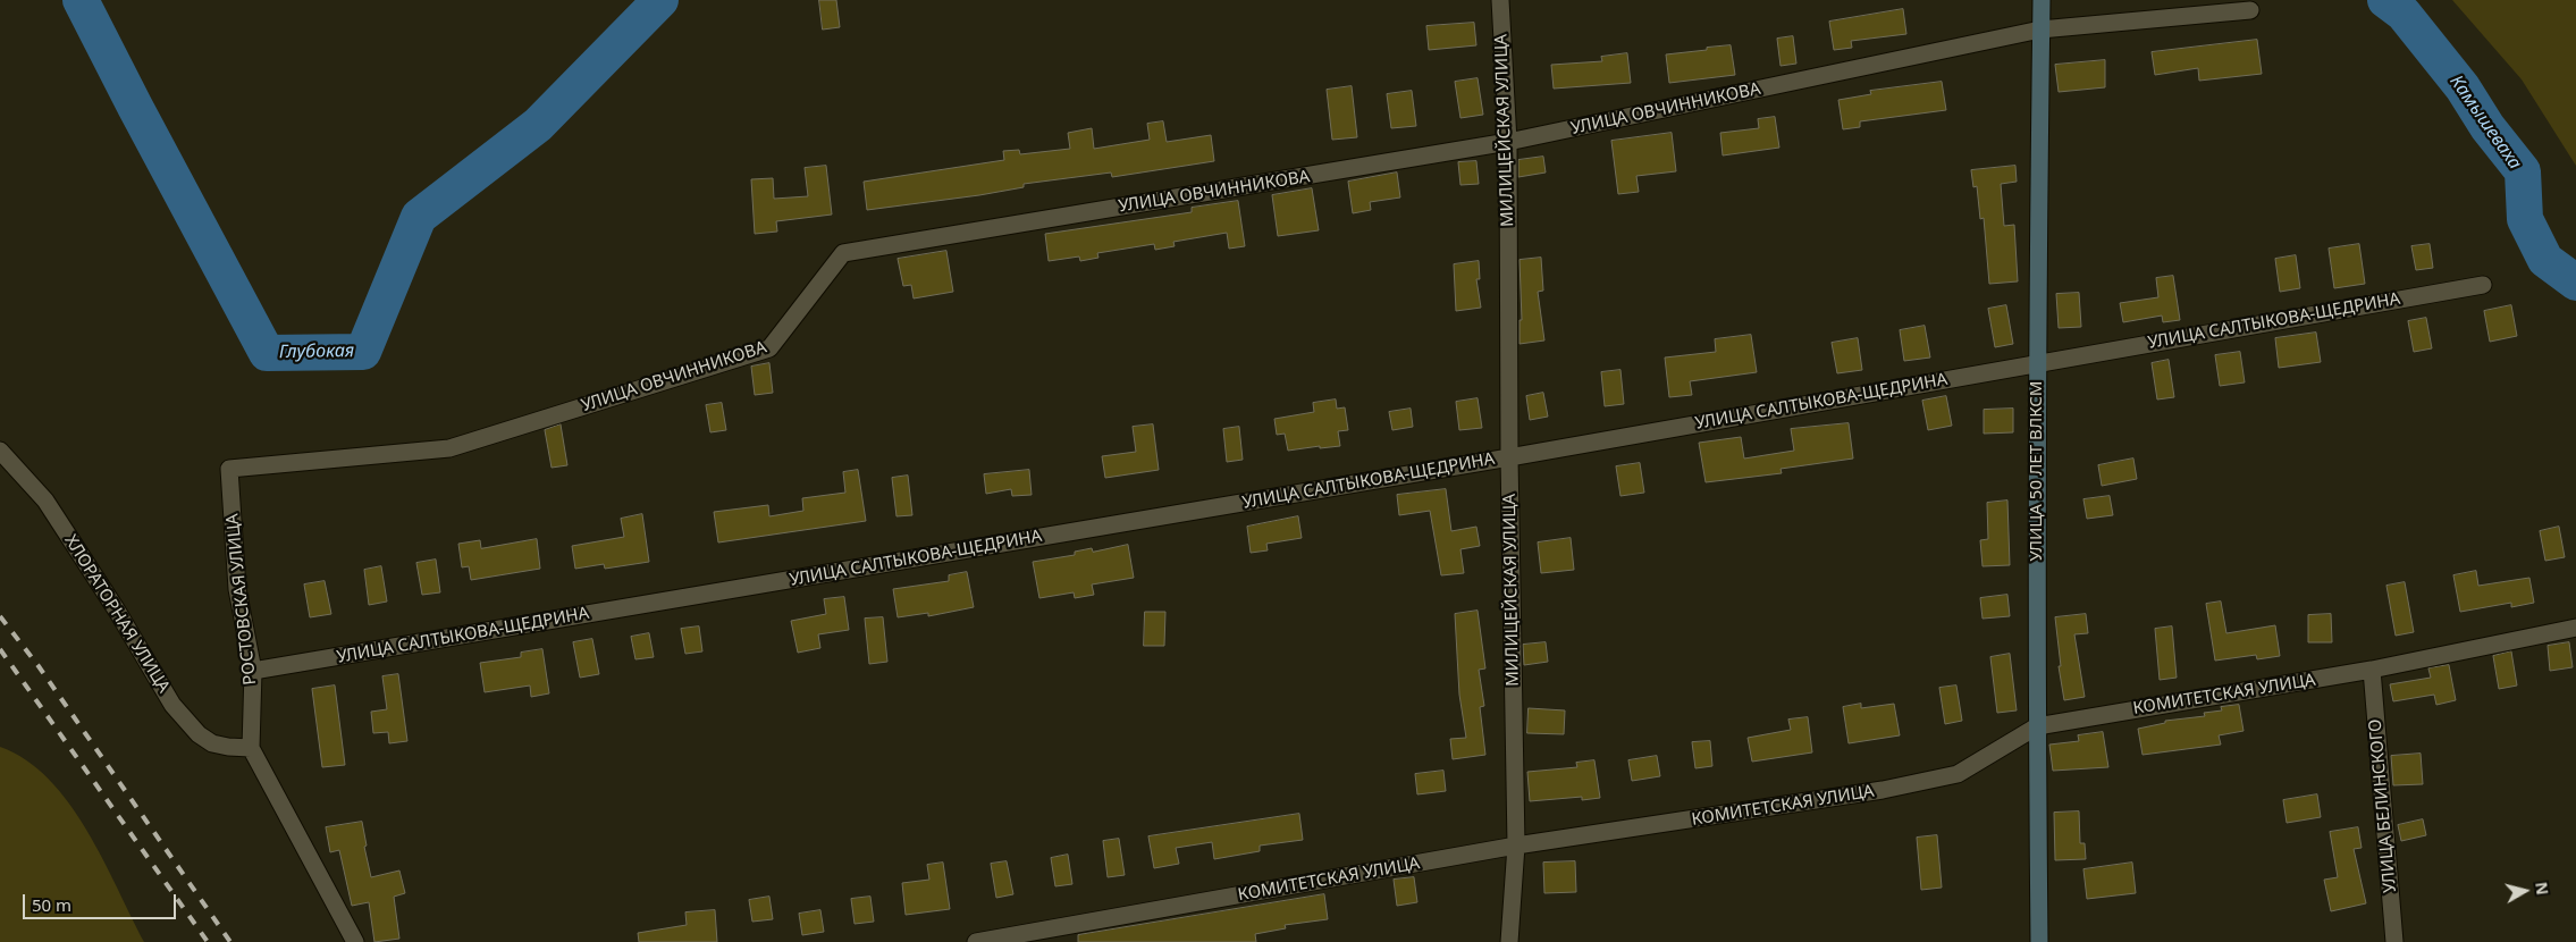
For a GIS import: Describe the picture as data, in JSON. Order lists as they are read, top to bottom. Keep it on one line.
{"streets":{"main road":["УЛИЦА 50 ЛЕТ ВЛКСМ"],"street":["УЛИЦА ОВЧИННИКОВА","МИЛИЦЕЙСКАЯ УЛИЦА","УЛИЦА САЛТЫКОВА-ЩЕДРИНА","РОСТОВСКАЯ УЛИЦА","ХЛОРАТОРНАЯ УЛИЦА","КОМИТЕТСКАЯ УЛИЦА","УЛИЦА БЕЛИНСКОГО"]},"crossings":[["УЛИЦА ОВЧИННИКОВА","МИЛИЦЕЙСКАЯ УЛИЦА"],["УЛИЦА ОВЧИННИКОВА","УЛИЦА 50 ЛЕТ ВЛКСМ"],["УЛИЦА ОВЧИННИКОВА","РОСТОВСКАЯ УЛИЦА"],["МИЛИЦЕЙСКАЯ УЛИЦА","УЛИЦА САЛТЫКОВА-ЩЕДРИНА"],["МИЛИЦЕЙСКАЯ УЛИЦА","КОМИТЕТСКАЯ УЛИЦА"],["УЛИЦА САЛТЫКОВА-ЩЕДРИНА","УЛИЦА 50 ЛЕТ ВЛКСМ"],["УЛИЦА САЛТЫКОВА-ЩЕДРИНА","РОСТОВСКАЯ УЛИЦА"],["УЛИЦА 50 ЛЕТ ВЛКСМ","КОМИТЕТСКАЯ УЛИЦА"],["РОСТОВСКАЯ УЛИЦА","ХЛОРАТОРНАЯ УЛИЦА"],["КОМИТЕТСКАЯ УЛИЦА","УЛИЦА БЕЛИНСКОГО"]],"water":["Камышеваха","Глубокая"],"scale_bar":"50 m","north":"right"}
